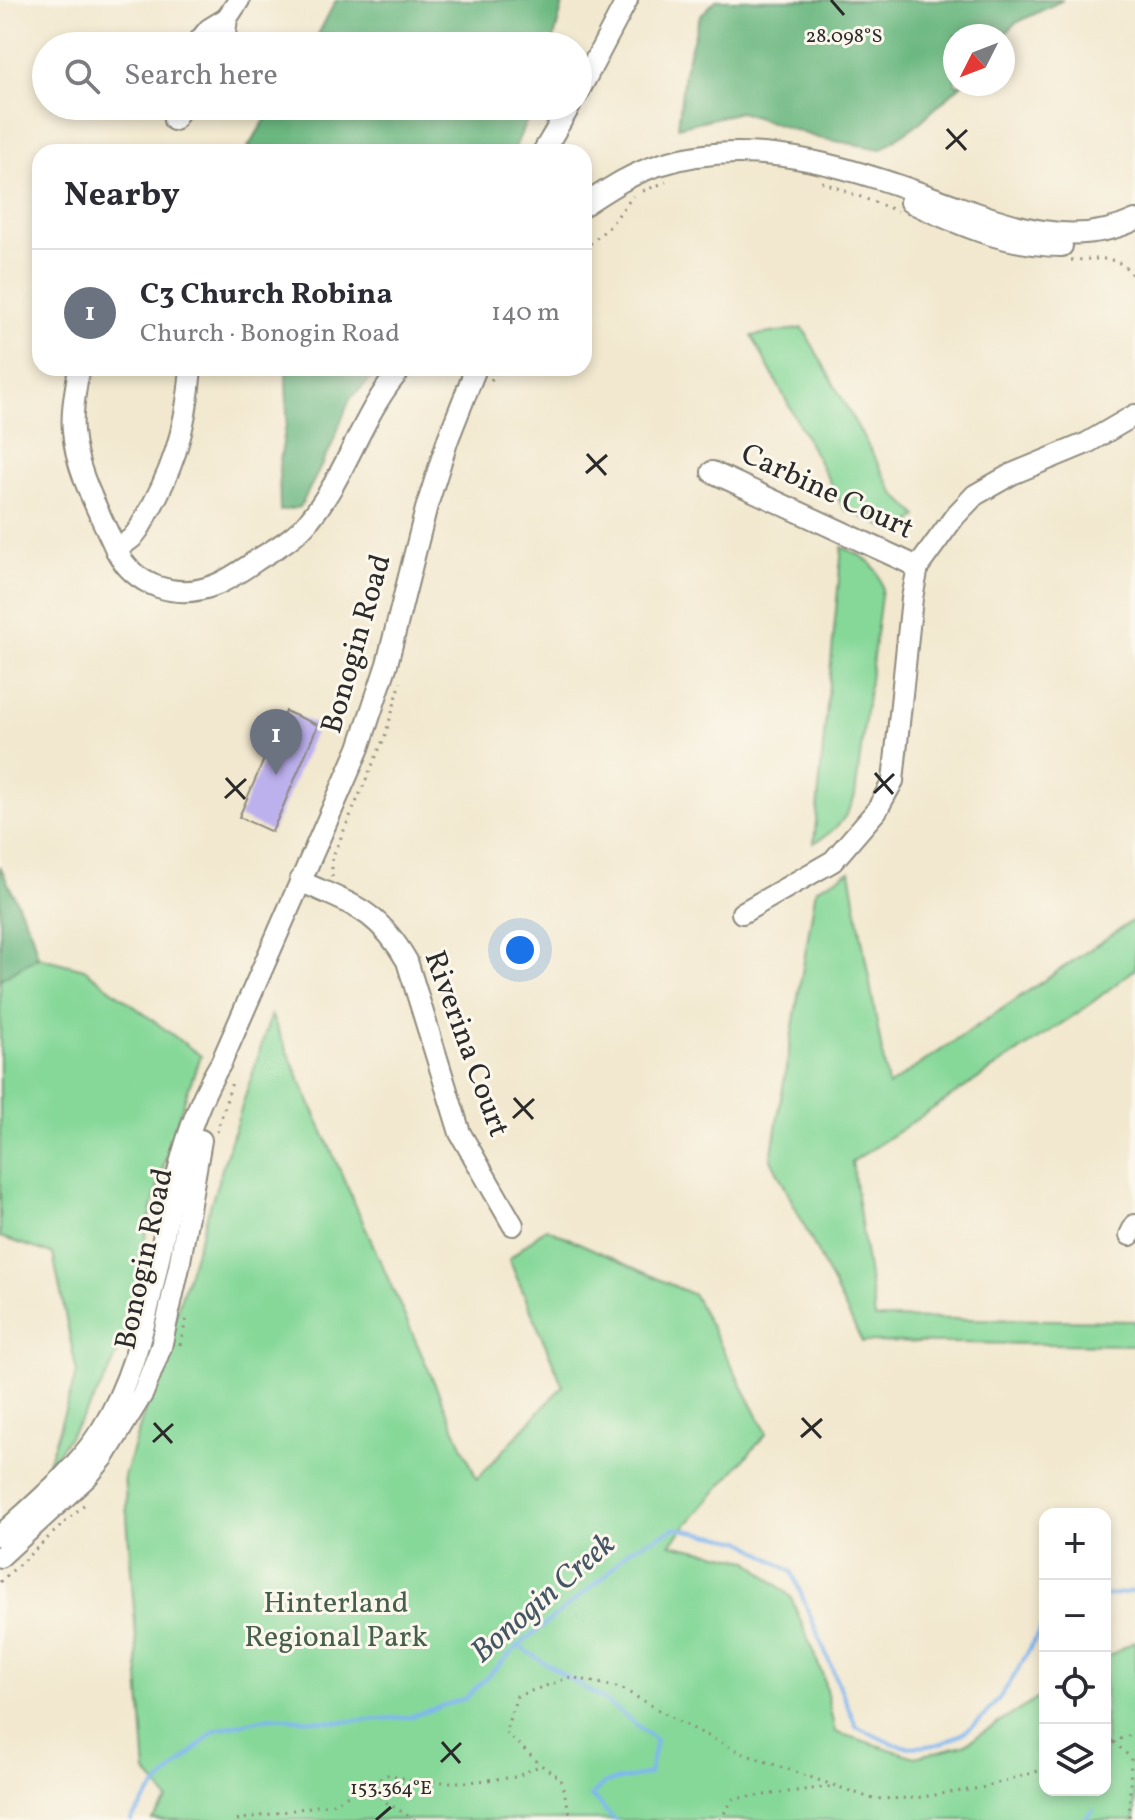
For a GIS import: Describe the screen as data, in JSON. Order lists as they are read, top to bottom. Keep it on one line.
{"streets":{"street":["Carbine Court","Bonogin Road","Riverina Court"]},"crossings":[["Bonogin Road","Riverina Court"]],"water":["Bonogin Creek"],"parks":["Hinterland Regional Park"],"north":"bottom left","page":{"search":"Search here","heading":"Nearby","list":[{"mark":"1","name":"C3 Church Robina","note":"Church · Bonogin Road","value":"140 m"}],"pins":"1","map_buttons":["+","−"]},"coordinates":["28.098°S","153.364°E"]}
